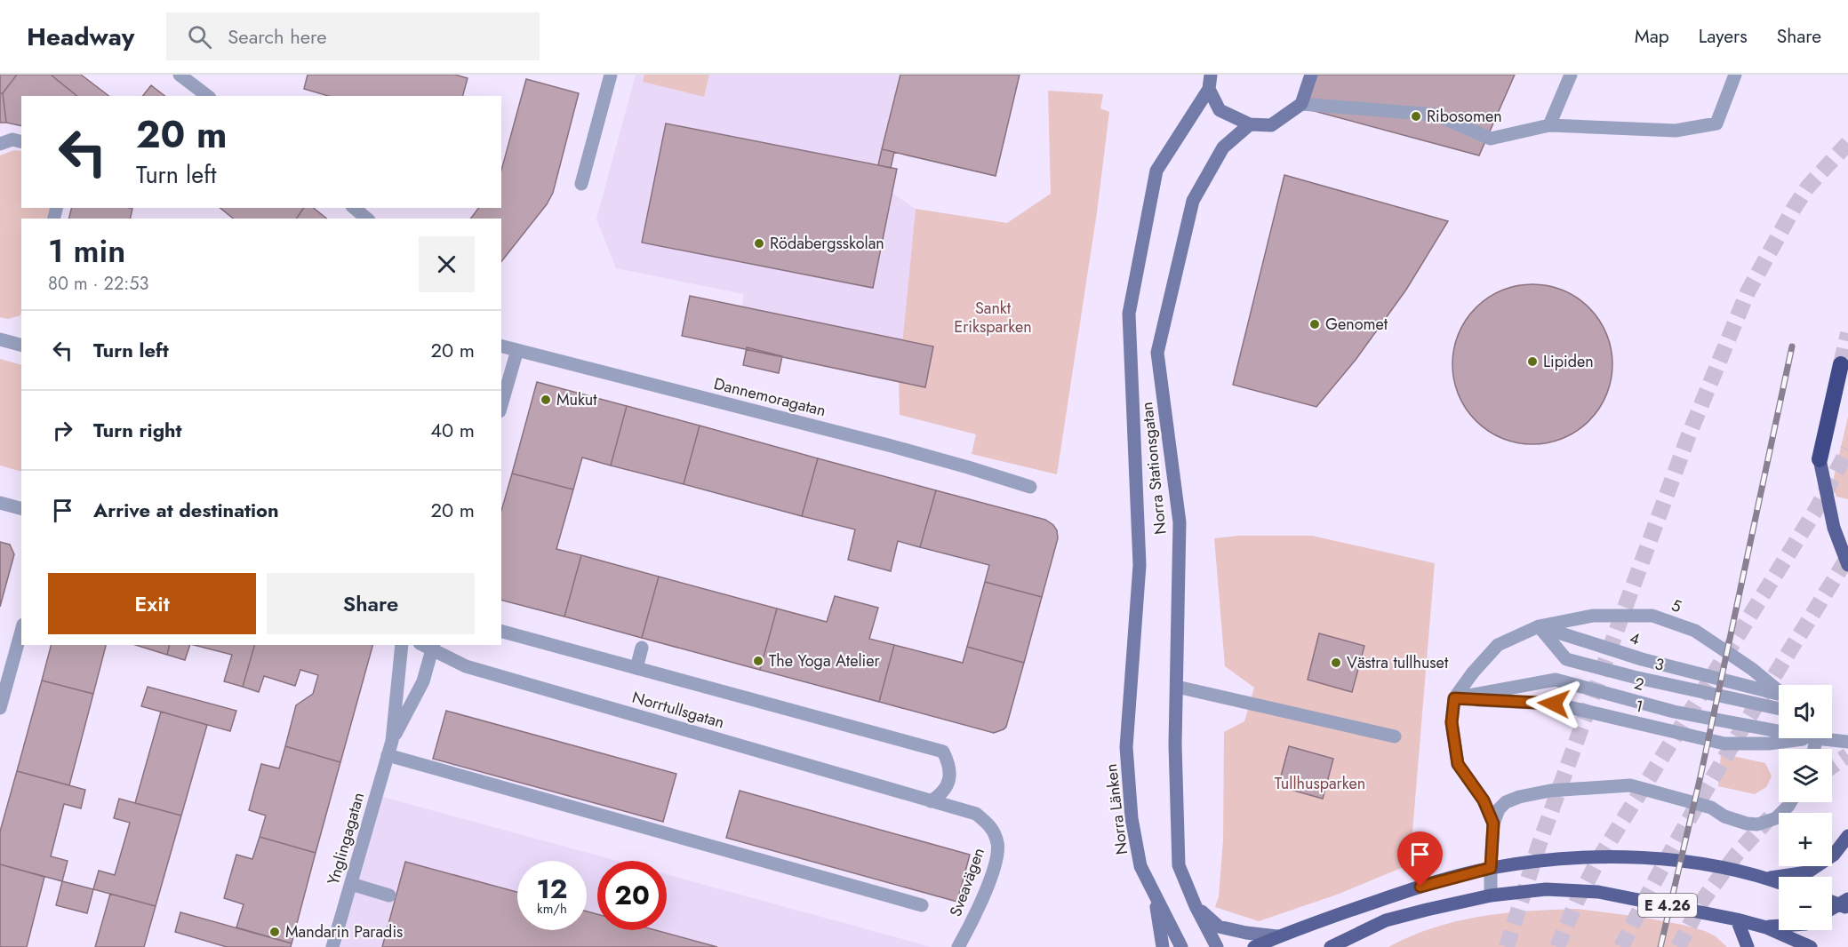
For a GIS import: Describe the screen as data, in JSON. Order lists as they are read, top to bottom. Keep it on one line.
{"streets":{"main road":["Norra Stationsgatan","Norra Länken","E 4.26"],"street":["Dannemoragatan","5","4","3","2","1","Norrtullsgatan","Ynglingagatan","Sveavägen"]},"crossings":[["Norra Stationsgatan","Norra Länken"],["5","4"],["5","3"],["5","2"],["5","1"],["4","3"],["2","1"],["Norrtullsgatan","Ynglingagatan"],["Norrtullsgatan","Sveavägen"]],"parks":["Sankt Eriksparken","Tullhusparken"],"places":["Ribosomen","Rödabergsskolan","Genomet","Lipiden","Mukut","The Yoga Atelier","Västra tullhuset","Mandarin Paradis"],"page":{"header":"Headway","search":"Search here","nav":["Map","Layers","Share"],"turn":["20 m","Turn left"],"heading":["1 min","80 m · 22:53"],"list":[{"name":"Turn left","value":"20 m"},{"name":"Turn right","value":"40 m"},{"name":"Arrive at destination","value":"20 m"}],"buttons":["Exit","Share"],"map_buttons":["+","−"],"speed":"12 km/h","limit":"20"}}
